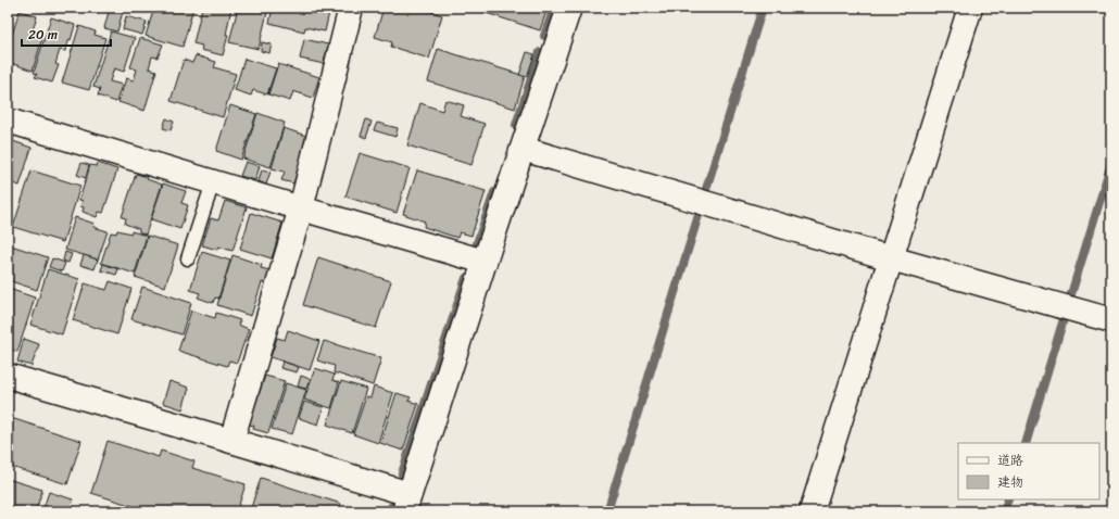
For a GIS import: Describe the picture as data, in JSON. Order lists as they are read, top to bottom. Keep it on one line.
{"legend":["道路","建物"],"scale_bar":"20 m"}
